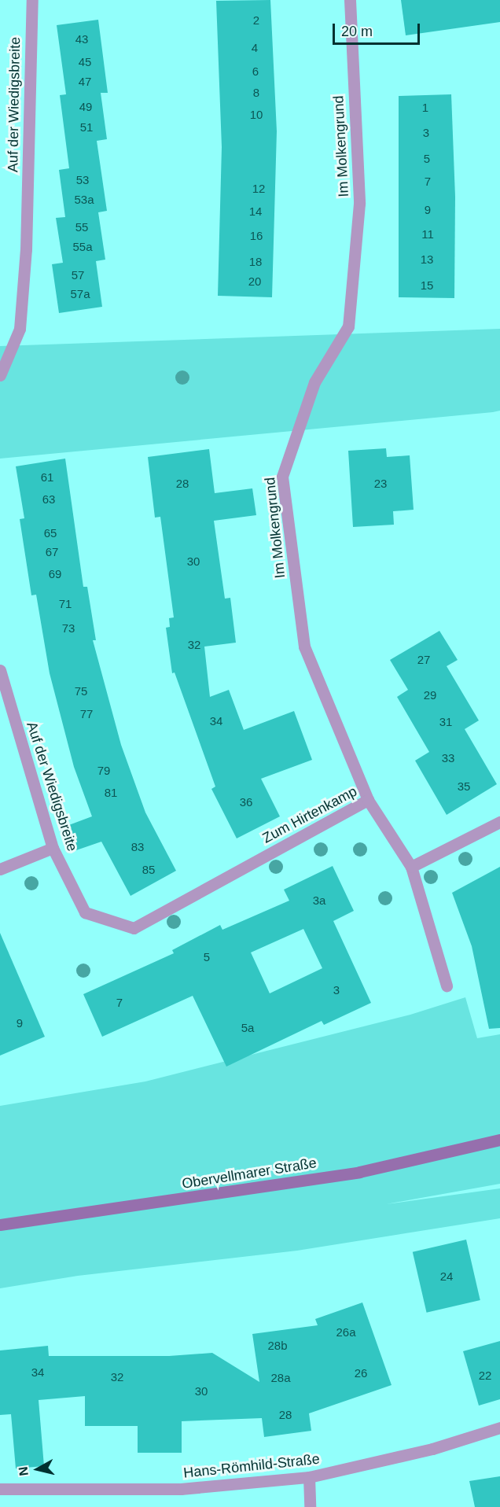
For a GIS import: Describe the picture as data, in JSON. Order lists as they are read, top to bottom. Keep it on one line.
{"streets":{"main road":["Obervellmarer Straße"],"street":["Auf der Wiedigsbreite","Im Molkengrund","Zum Hirtenkamp","Hans-Römhild-Straße"]},"crossings":[["Auf der Wiedigsbreite","Zum Hirtenkamp"],["Im Molkengrund","Zum Hirtenkamp"]],"house_numbers":["2","43","4","45","6","47","8","49","1","10","51","3","5","53","7","12","53a","9","14","55","11","16","55a","13","18","57","20","15","57a","61","28","23","63","65","67","30","69","71","73","32","27","75","29","77","34","31","33","79","35","81","36","83","85","3a","5","3","7","9","5a","24","26a","28b","34","26","22","32","28a","30","28"],"scale_bar":"20 m","north":"left"}
